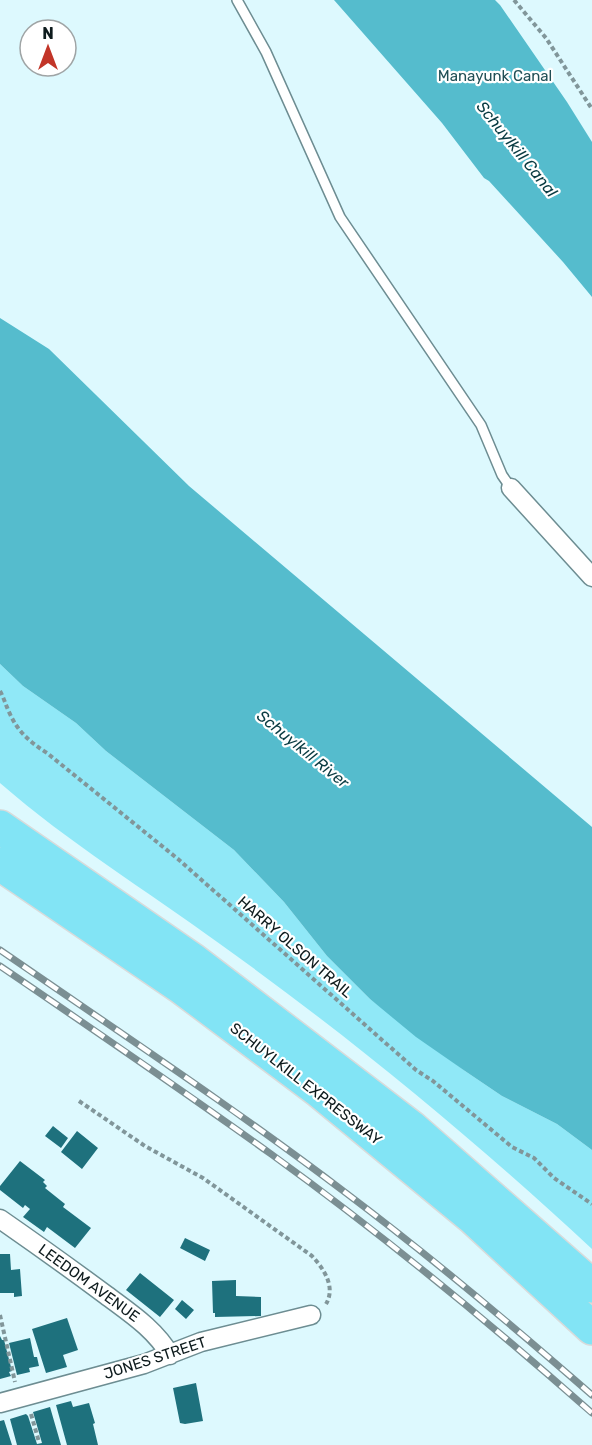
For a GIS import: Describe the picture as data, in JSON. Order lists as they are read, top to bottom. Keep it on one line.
{"streets":{"highway":["SCHUYLKILL EXPRESSWAY"],"street":["LEEDOM AVENUE","JONES STREET"],"path":["HARRY OLSON TRAIL"]},"crossings":[["LEEDOM AVENUE","JONES STREET"]],"water":["Schuylkill Canal","Schuylkill River"],"parks":["Manayunk Canal"],"north":"top"}
